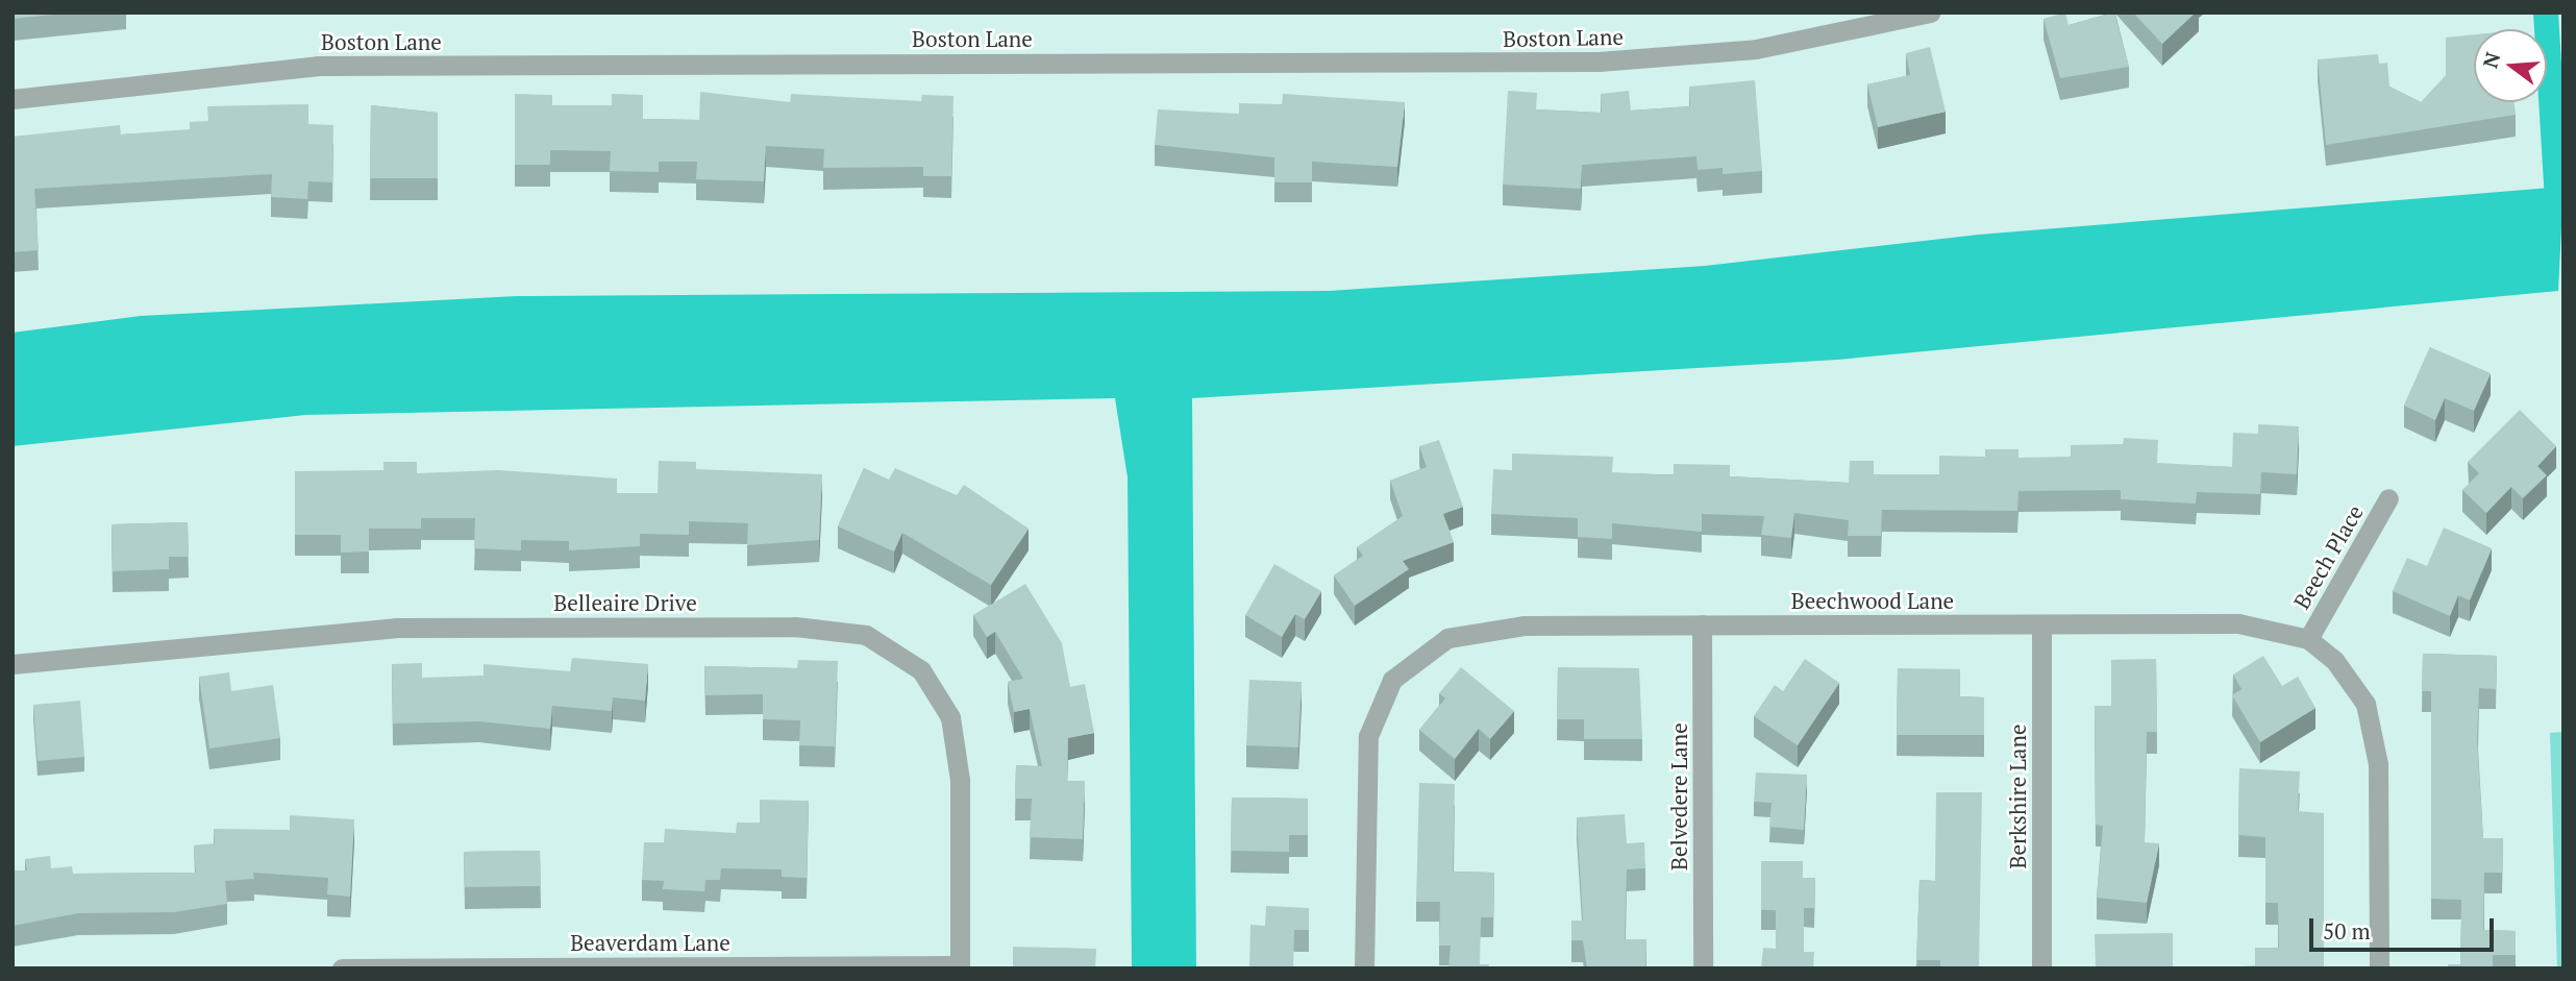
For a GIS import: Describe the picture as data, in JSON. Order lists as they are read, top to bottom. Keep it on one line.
{"streets":{"street":["Boston Lane","Beech Place","Beechwood Lane","Belleaire Drive","Belvedere Lane","Berkshire Lane","Beaverdam Lane"]},"crossings":[["Beech Place","Beechwood Lane"],["Beechwood Lane","Belvedere Lane"],["Beechwood Lane","Berkshire Lane"],["Belleaire Drive","Beaverdam Lane"]],"scale_bar":"50 m","north":"left"}
